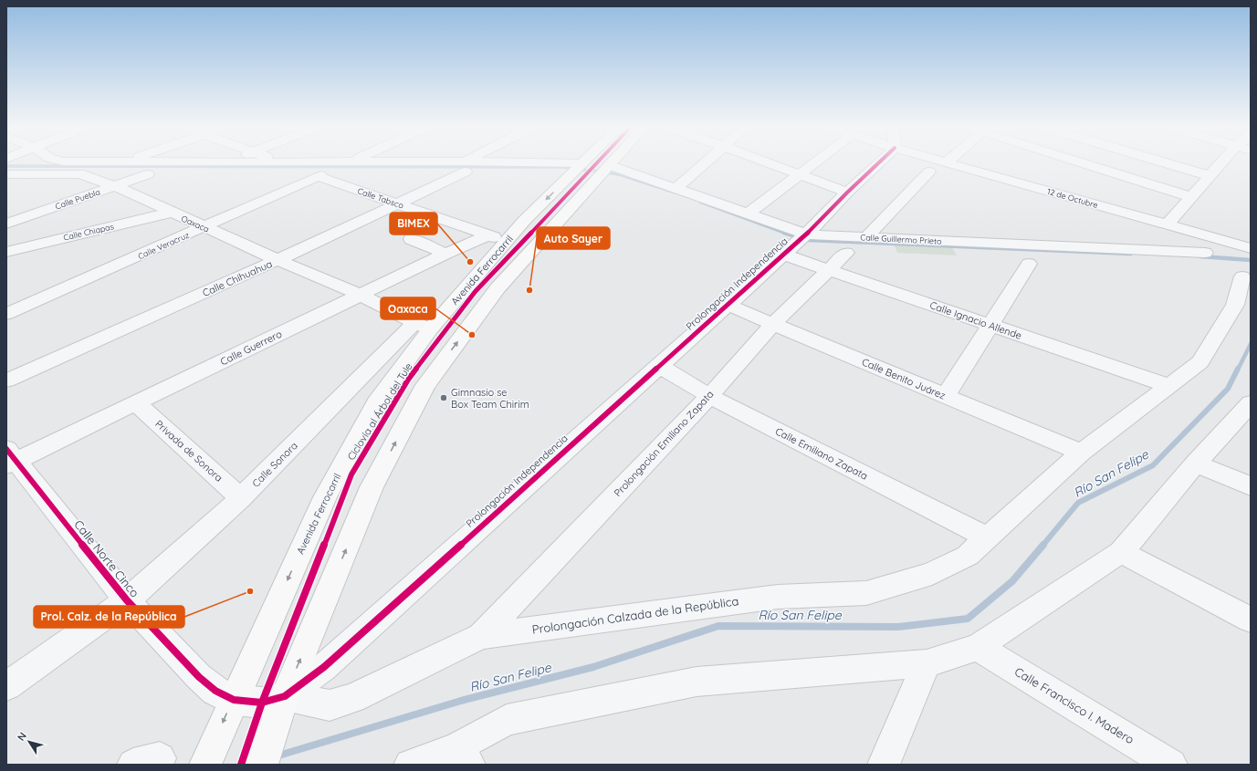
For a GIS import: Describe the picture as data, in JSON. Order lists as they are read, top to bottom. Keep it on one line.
{"streets":{"main road":["Avenida Ferrocarril"],"street":["Calle Tabsco","12 de Octubre","Calle Puebla","Oaxaca","Calle Chiapas","Calle Guillermo Prieto","Calle Veracruz","Calle Chihuahua","Prolongación Independencia","Calle Ignacio Allende","Calle Guerrero","Calle Benito Juárez","Prolongación Emiliano Zapata","Privada de Sonora","Calle Emiliano Zapata","Calle Sonora","Calle Norte Cinco","Prolongación Calzada de la República","Calle Francisco I. Madero"],"cycle path":["Ciclovía al Árbol del Tule"]},"crossings":[["Calle Tabsco","Calle Veracruz"],["Calle Tabsco","Avenida Ferrocarril"],["Calle Tabsco","Calle Chihuahua"],["Calle Tabsco","Calle Guerrero"],["Calle Puebla","Oaxaca"],["Oaxaca","Calle Chiapas"],["Oaxaca","Calle Veracruz"],["Oaxaca","Avenida Ferrocarril"],["Oaxaca","Calle Chihuahua"],["Oaxaca","Calle Guerrero"],["Oaxaca","Calle Sonora"],["Calle Guillermo Prieto","Prolongación Independencia"],["Calle Guillermo Prieto","Calle Ignacio Allende"],["Avenida Ferrocarril","Prolongación Independencia"],["Avenida Ferrocarril","Calle Guerrero"],["Avenida Ferrocarril","Calle Sonora"],["Avenida Ferrocarril","Calle Norte Cinco"],["Prolongación Independencia","Calle Ignacio Allende"],["Prolongación Independencia","Calle Benito Juárez"],["Prolongación Independencia","Calle Emiliano Zapata"],["Prolongación Independencia","Calle Norte Cinco"],["Prolongación Independencia","Prolongación Calzada de la República"],["Calle Ignacio Allende","Prolongación Emiliano Zapata"],["Calle Ignacio Allende","Prolongación Calzada de la República"],["Calle Guerrero","Privada de Sonora"],["Calle Guerrero","Calle Norte Cinco"],["Calle Benito Juárez","Prolongación Emiliano Zapata"],["Calle Benito Juárez","Prolongación Calzada de la República"],["Prolongación Emiliano Zapata","Calle Emiliano Zapata"],["Prolongación Emiliano Zapata","Prolongación Calzada de la República"],["Privada de Sonora","Calle Sonora"],["Calle Emiliano Zapata","Prolongación Calzada de la República"],["Calle Sonora","Calle Norte Cinco"]],"water":["Río San Felipe"],"places":["BIMEX","Auto Sayer","Oaxaca","Gimnasio se Box Team Chirim","Prol. Calz. de la República"],"north":"top left"}
